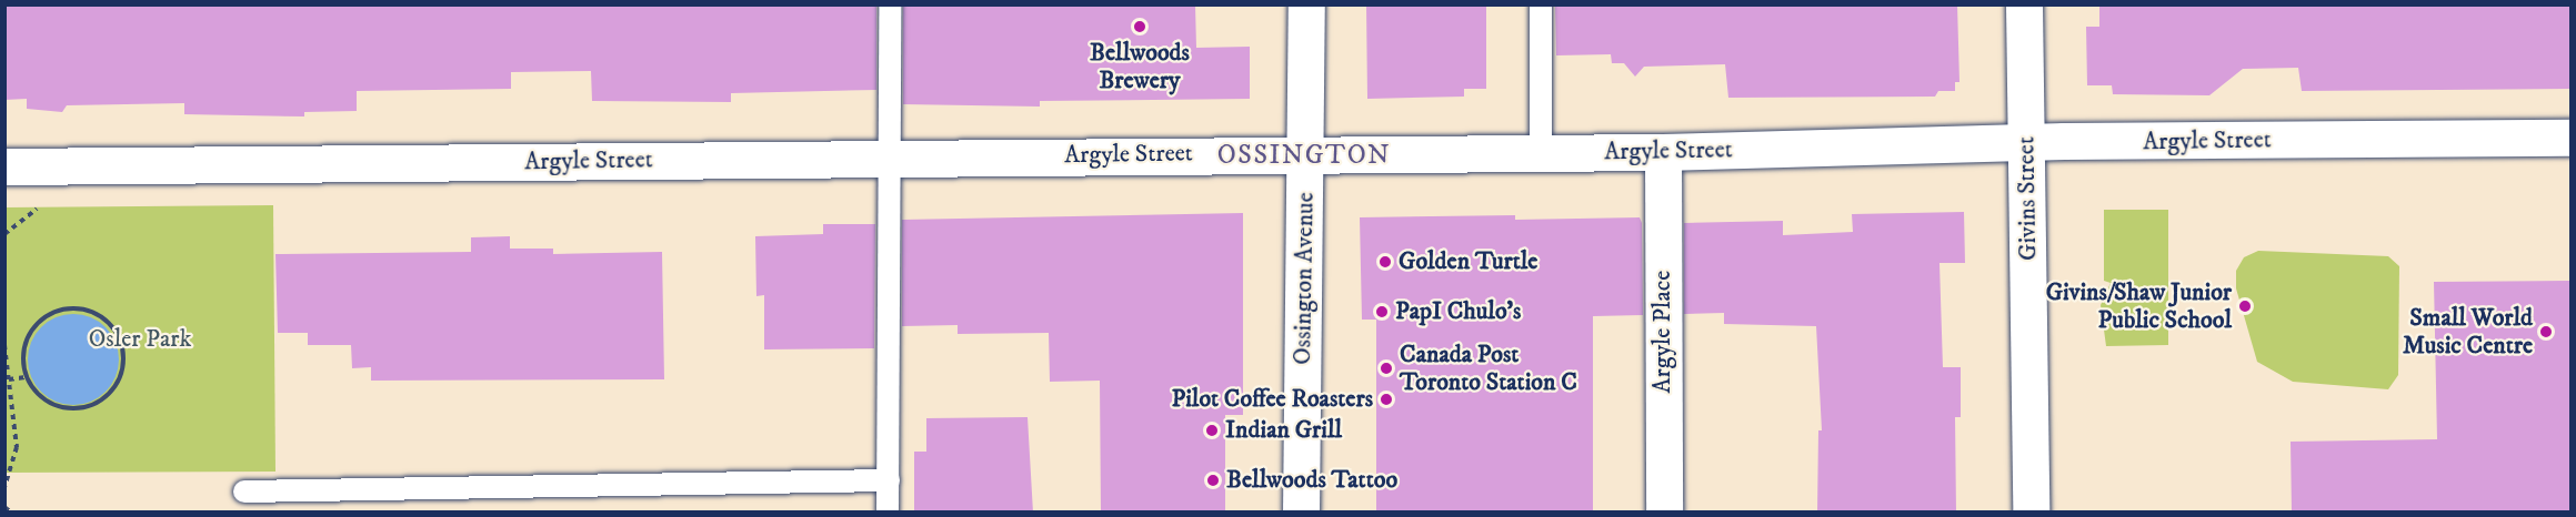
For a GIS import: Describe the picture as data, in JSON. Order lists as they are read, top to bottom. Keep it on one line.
{"streets":{"street":["Argyle Street","Givins Street","Ossington Avenue","Argyle Place"]},"crossings":[["Argyle Street","Givins Street"],["Argyle Street","Ossington Avenue"],["Argyle Street","Argyle Place"]],"districts":["OSSINGTON"],"parks":["Osler Park"],"places":["Bellwoods Brewery","Golden Turtle","Givins/Shaw Junior Public School","PapI Chulo's","Small World Music Centre","Canada Post Toronto Station C","Pilot Coffee Roasters","Indian Grill","Bellwoods Tattoo"]}
